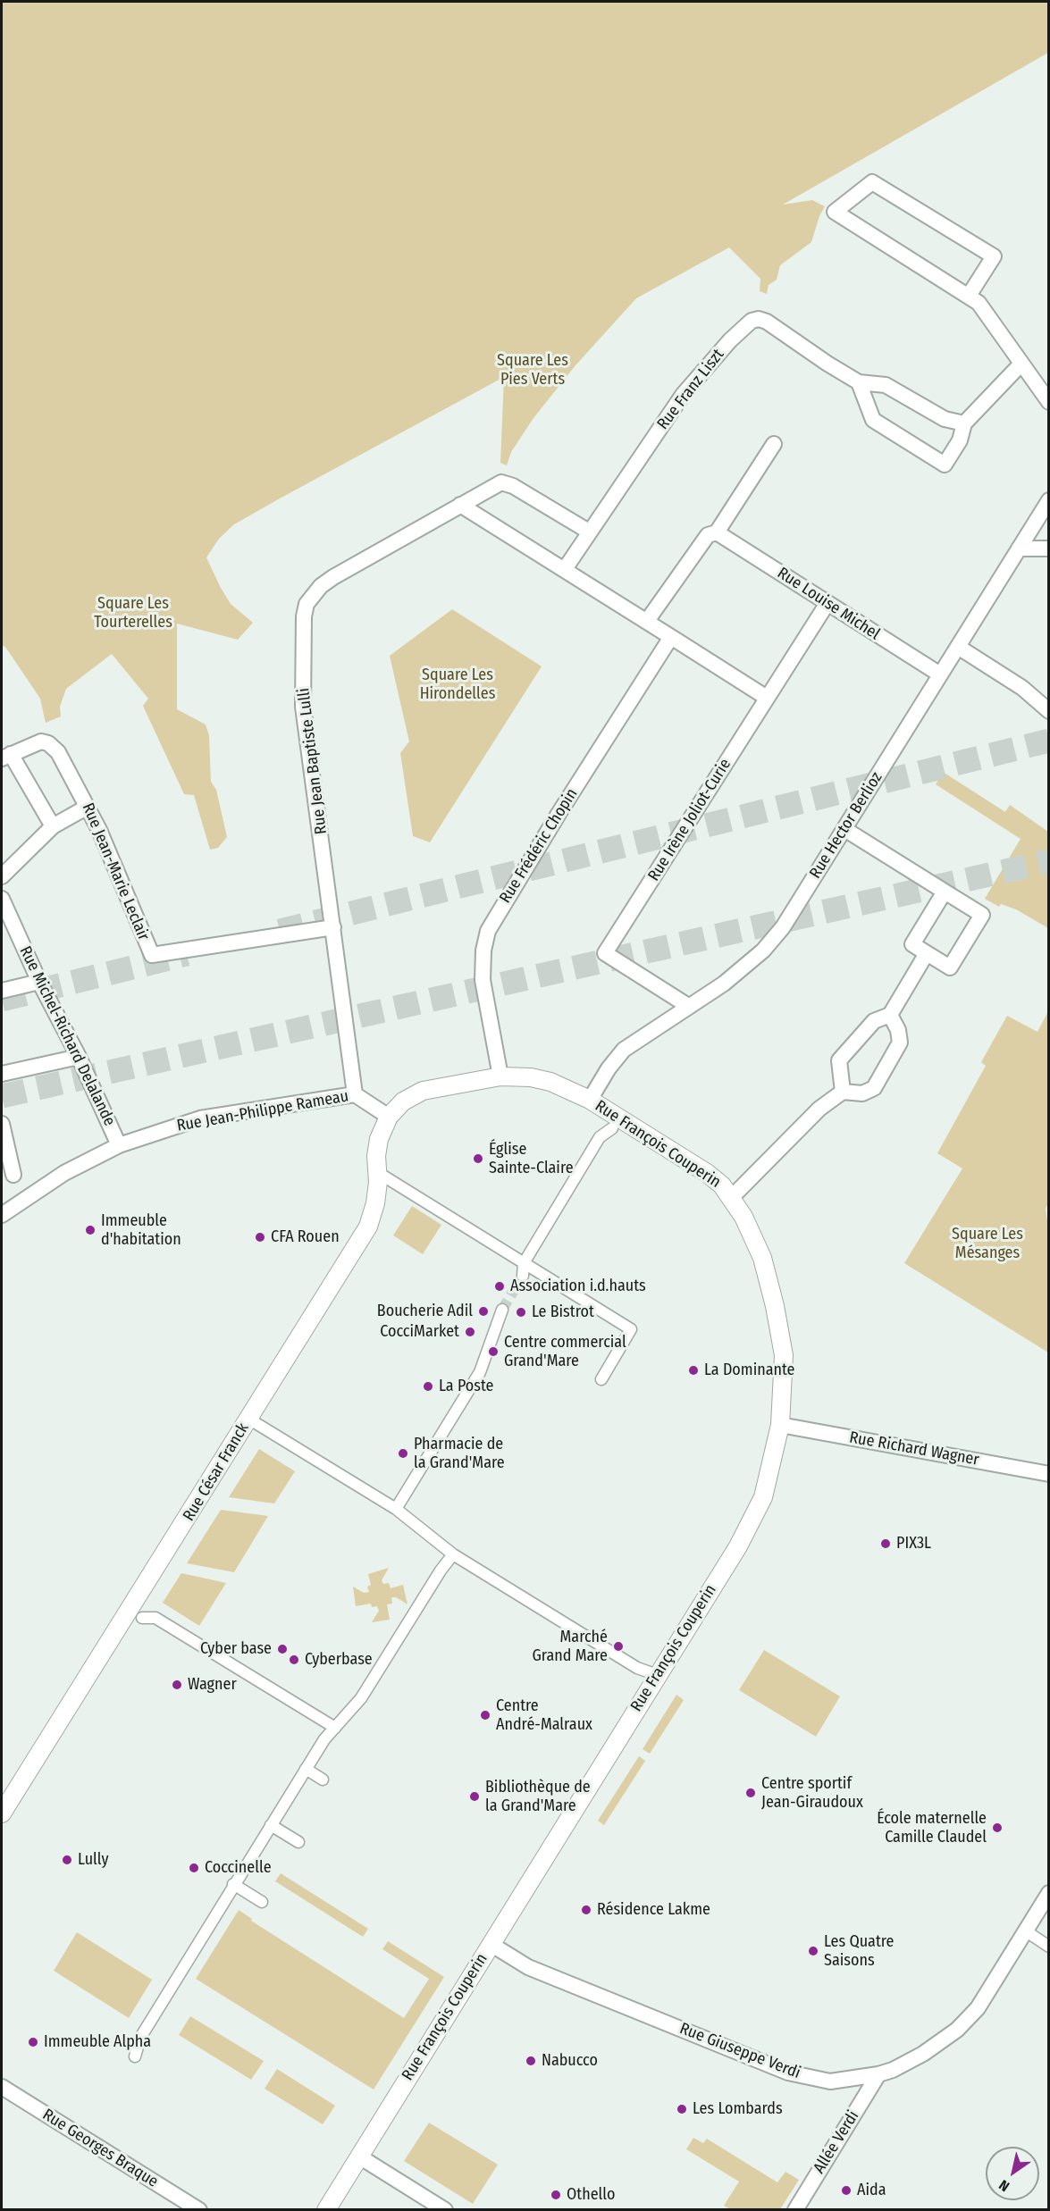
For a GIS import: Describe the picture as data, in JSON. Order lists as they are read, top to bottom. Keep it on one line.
{"streets":{"street":["Rue Franz Liszt","Rue Louise Michel","Rue Jean Baptiste Lulli","Rue Irène Joliot-Curie","Rue Hector Berlioz","Rue Frédéric Chopin","Rue Jean-Marie Leclair","Rue Michel-Richard Delalande","Rue Jean-Philippe Rameau","Rue François Couperin","Rue Richard Wagner","Rue César Franck","Rue Giuseppe Verdi","Allée Verdi","Rue Georges Braque"]},"crossings":[["Rue Franz Liszt","Rue Jean Baptiste Lulli"],["Rue Louise Michel","Rue Irène Joliot-Curie"],["Rue Louise Michel","Rue Hector Berlioz"],["Rue Jean Baptiste Lulli","Rue Jean-Marie Leclair"],["Rue Jean Baptiste Lulli","Rue Jean-Philippe Rameau"],["Rue Irène Joliot-Curie","Rue Hector Berlioz"],["Rue Hector Berlioz","Rue François Couperin"],["Rue Michel-Richard Delalande","Rue Jean-Philippe Rameau"],["Rue Jean-Philippe Rameau","Rue César Franck"],["Rue François Couperin","Rue Richard Wagner"],["Rue François Couperin","Rue Giuseppe Verdi"],["Rue Giuseppe Verdi","Allée Verdi"]],"parks":["Square Les Pies Verts","Square Les Tourterelles","Square Les Hirondelles","Square Les Mésanges"],"places":["Église Sainte-Claire","Immeuble d'habitation","CFA Rouen","Association i.d.hauts","Boucherie Adil","Le Bistrot","CocciMarket","Centre commercial Grand'Mare","La Dominante","La Poste","Pharmacie de la Grand'Mare","PIX3L","Marché Grand Mare","Cyber base","Cyberbase","Wagner","Centre André-Malraux","Centre sportif Jean-Giraudoux","Bibliothèque de la Grand'Mare","École maternelle Camille Claudel","Lully","Coccinelle","Résidence Lakme","Les Quatre Saisons","Immeuble Alpha","Nabucco","Les Lombards","Aida","Othello"],"north":"bottom left"}
